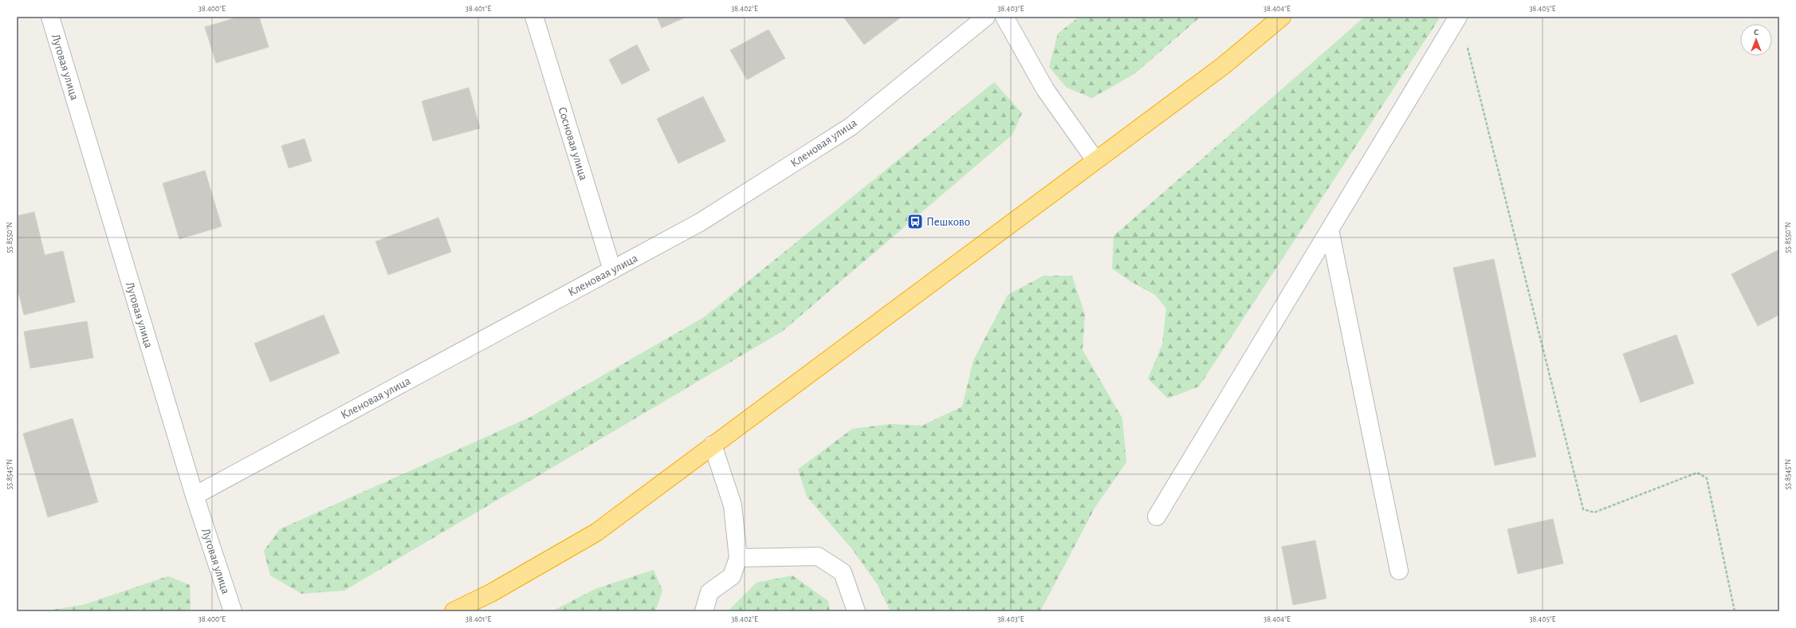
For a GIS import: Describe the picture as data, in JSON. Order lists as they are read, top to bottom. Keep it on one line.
{"streets":{"street":["Луговая улица","Кленовая улица","Сосновая улица"]},"crossings":[["Луговая улица","Кленовая улица"],["Кленовая улица","Сосновая улица"]],"places":{"bus stop":["Пешково"]},"north":"top","coordinates":["38.400°E","38.401°E","38.402°E","38.403°E","38.404°E","38.405°E","55.8550°N","55.8545°N"]}
